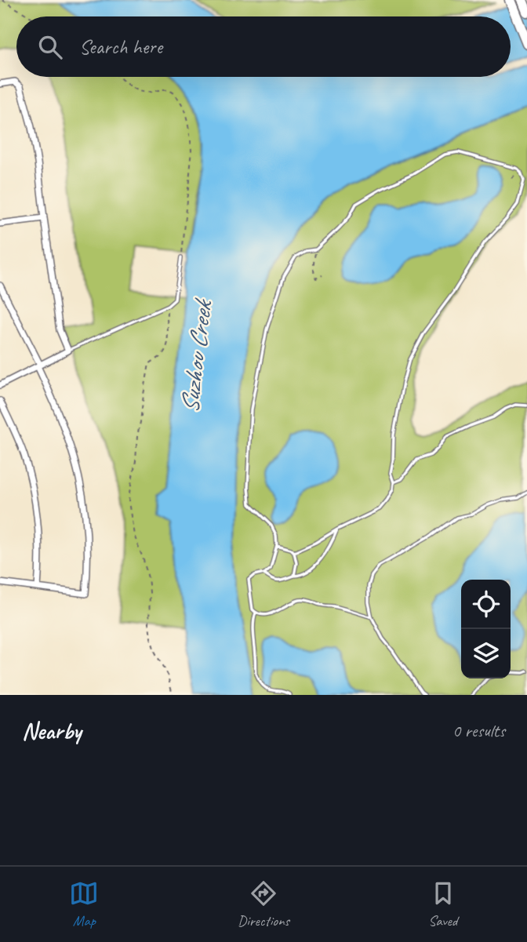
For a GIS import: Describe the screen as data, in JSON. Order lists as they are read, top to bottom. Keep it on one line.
{"water":["Suzhou Creek"],"page":{"search":"Search here","heading":["Nearby","0 results"],"nav":["Map","Directions","Saved"]}}
